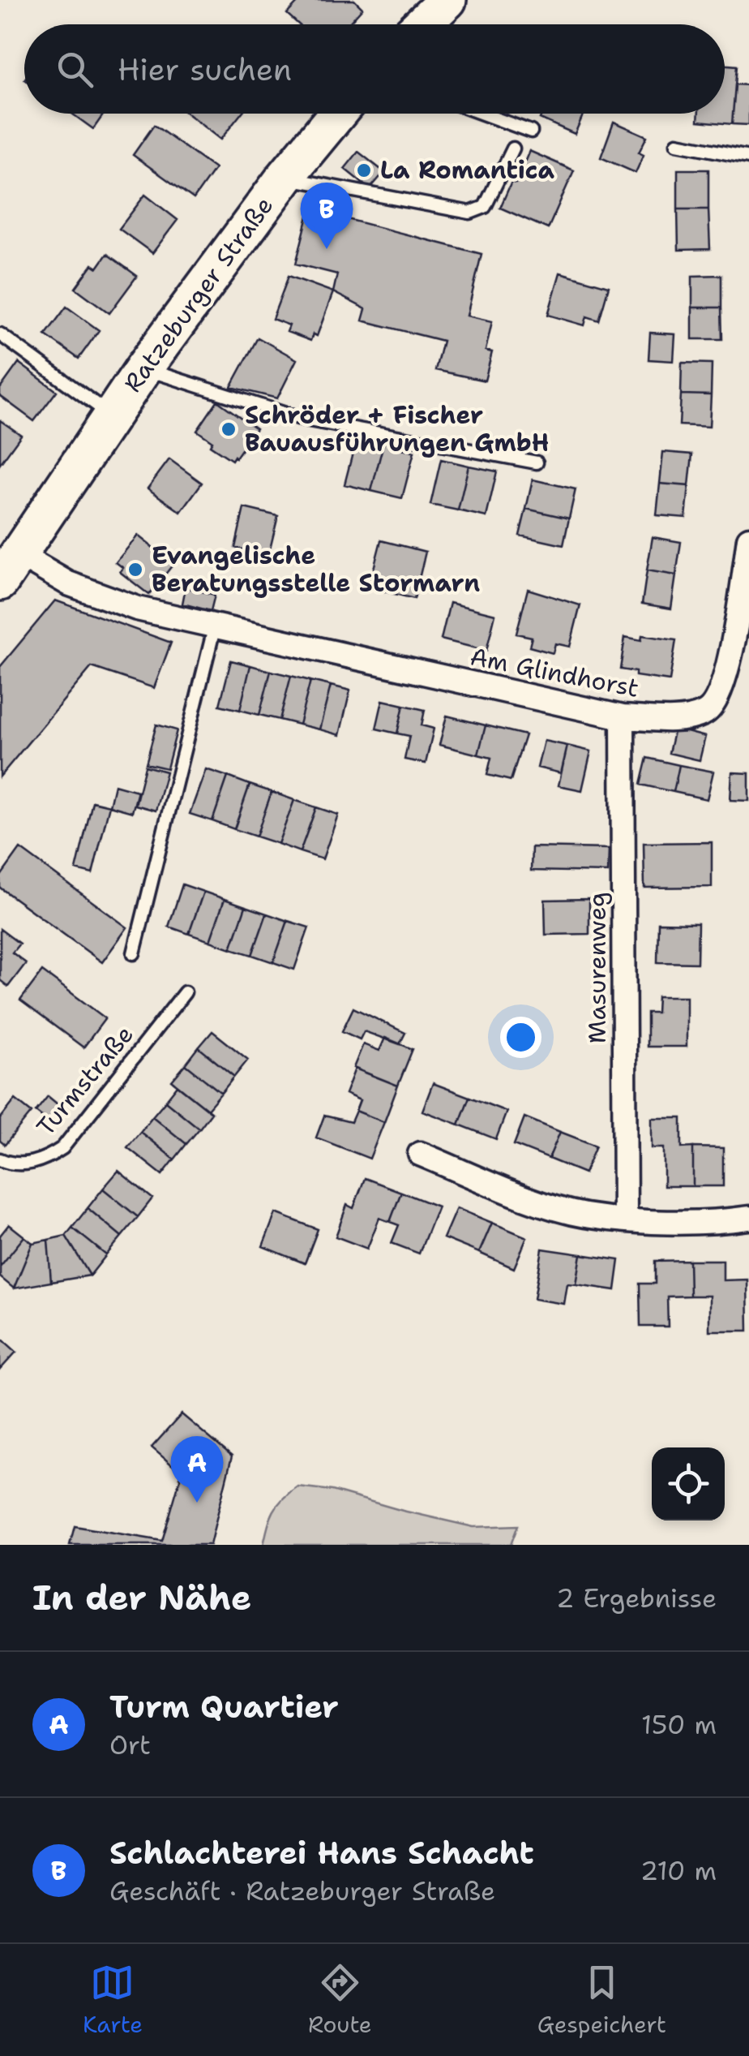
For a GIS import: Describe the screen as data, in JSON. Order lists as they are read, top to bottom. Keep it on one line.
{"streets":{"main road":["Ratzeburger Straße"],"street":["Am Glindhorst","Masurenweg"],"lane":["Turmstraße"]},"crossings":[["Ratzeburger Straße","Am Glindhorst"],["Am Glindhorst","Masurenweg"]],"places":["La Romantica","Schröder + Fischer Bauausführungen GmbH","Evangelische Beratungsstelle Stormarn"],"page":{"search":"Hier suchen","pins":["B","A"],"heading":["In der Nähe","2 Ergebnisse"],"list":[{"mark":"A","name":"Turm Quartier","note":"Ort","value":"150 m"},{"mark":"B","name":"Schlachterei Hans Schacht","note":"Geschäft · Ratzeburger Straße","value":"210 m"}],"nav":["Karte","Route","Gespeichert"]}}
